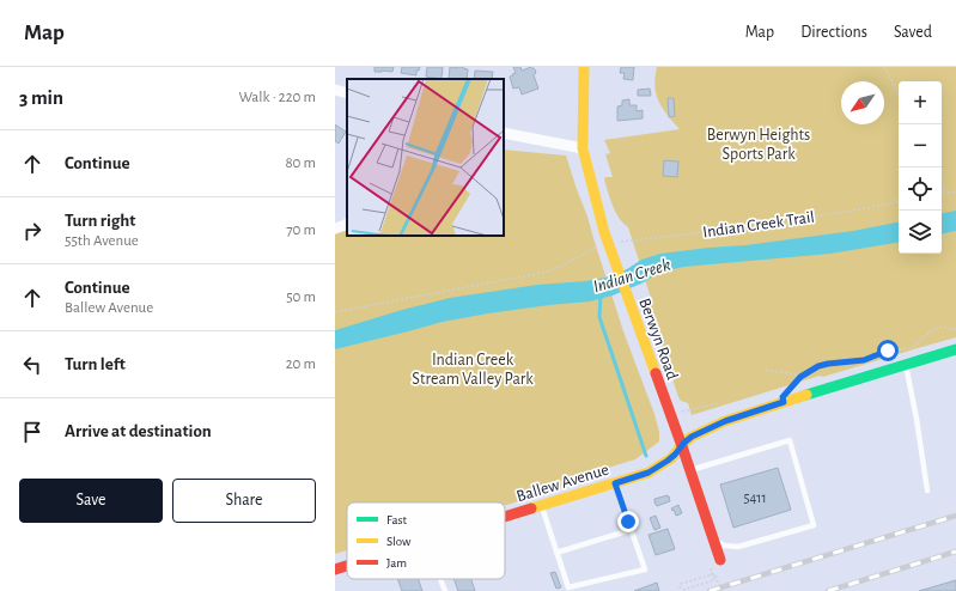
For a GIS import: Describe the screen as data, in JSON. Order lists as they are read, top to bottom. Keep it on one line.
{"streets":{"street":["Berwyn Road","Ballew Avenue"],"path":["Indian Creek Trail"]},"crossings":[["Berwyn Road","Ballew Avenue"]],"water":["Indian Creek"],"parks":["Berwyn Heights Sports Park","Indian Creek Stream Valley Park"],"house_numbers":["5411"],"legend":["Fast","Slow","Jam"],"north":"bottom left","page":{"header":"Map","nav":["Map","Directions","Saved"],"heading":["3 min","Walk · 220 m"],"map_buttons":["+","−"],"list":[["Continue","80 m"],["Turn right","55th Avenue","70 m"],["Continue","Ballew Avenue","50 m"],["Turn left","20 m"],"Arrive at destination"],"buttons":["Save","Share"]}}
